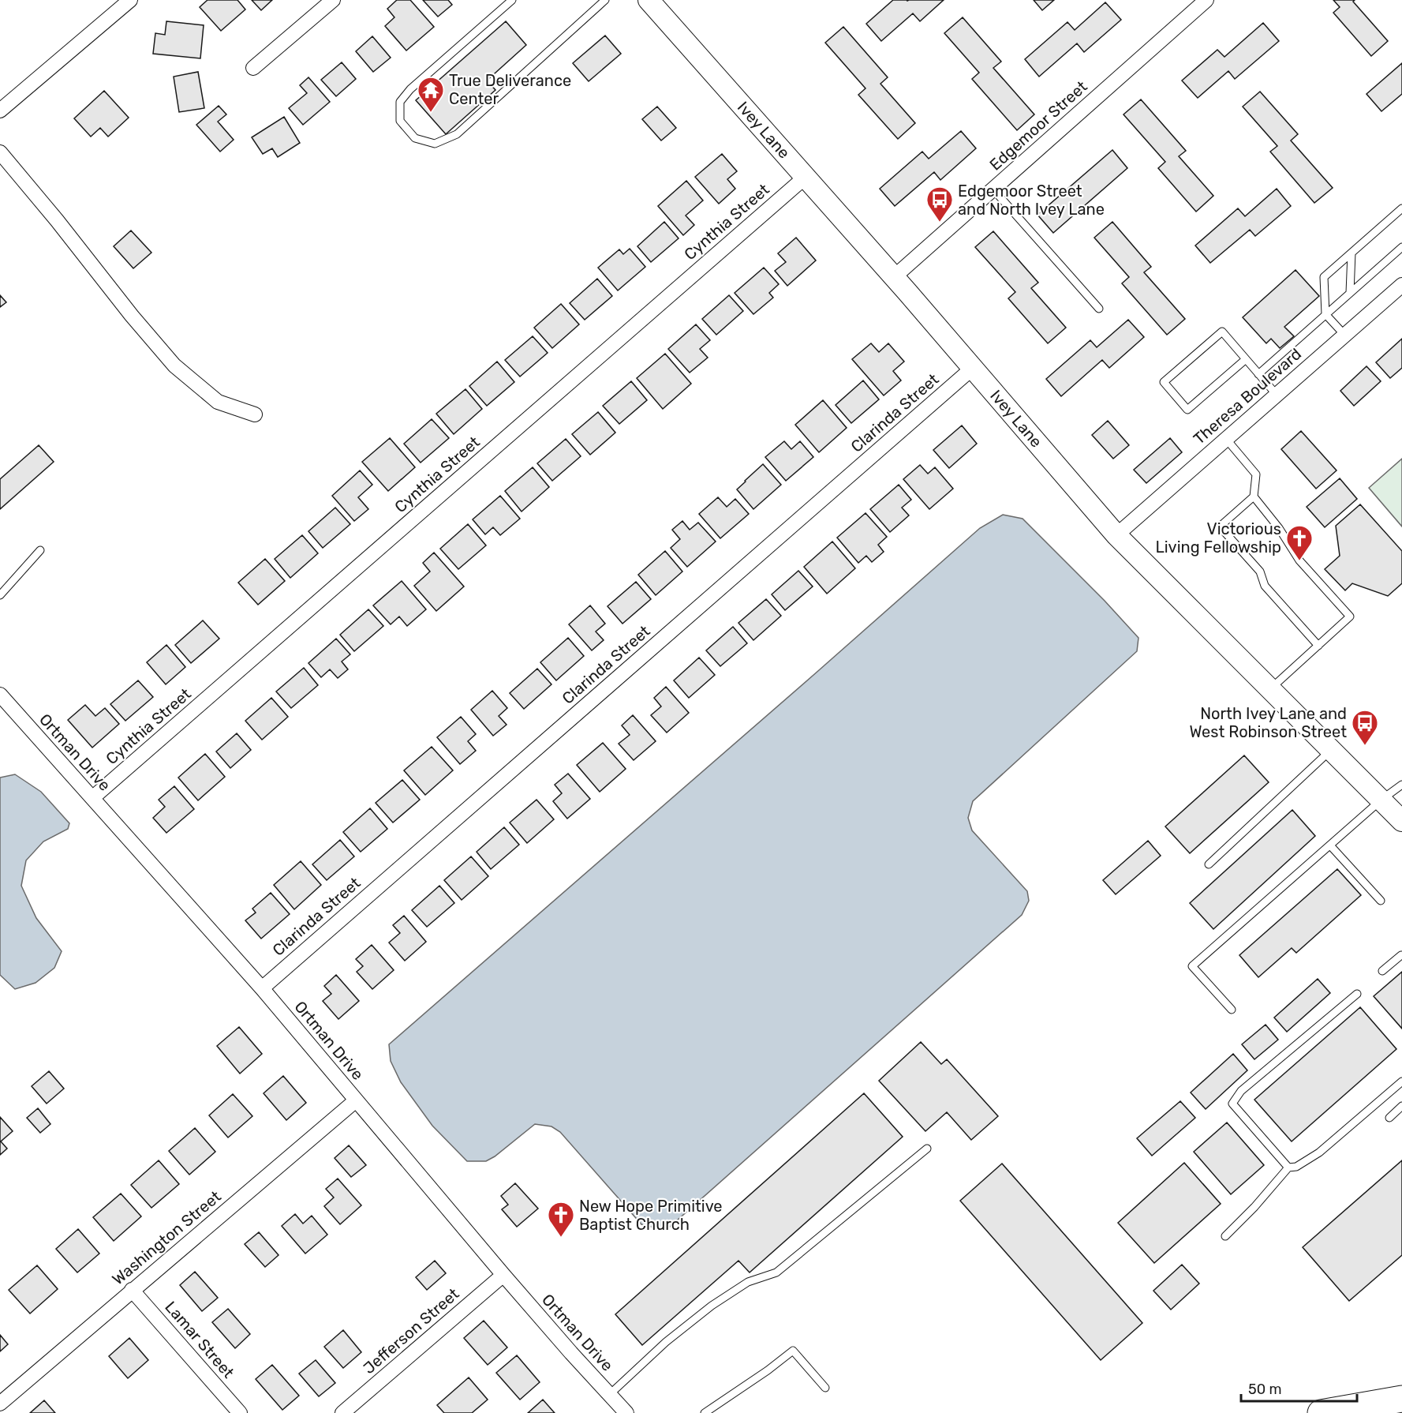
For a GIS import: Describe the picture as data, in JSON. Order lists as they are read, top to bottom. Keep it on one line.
{"streets":{"street":["Edgemoor Street","Ivey Lane","Cynthia Street","Theresa Boulevard","Clarinda Street","Ortman Drive","Washington Street","Jefferson Street","Lamar Street"]},"crossings":[["Edgemoor Street","Ivey Lane"],["Ivey Lane","Cynthia Street"],["Ivey Lane","Theresa Boulevard"],["Ivey Lane","Clarinda Street"],["Cynthia Street","Ortman Drive"],["Clarinda Street","Ortman Drive"],["Ortman Drive","Washington Street"],["Ortman Drive","Jefferson Street"],["Washington Street","Lamar Street"]],"places":{"temple":["True Deliverance Center"],"bus stop":["Edgemoor Street and North Ivey Lane","North Ivey Lane and West Robinson Street"],"church":["Victorious Living Fellowship","New Hope Primitive Baptist Church"]},"scale_bar":"50 m"}
